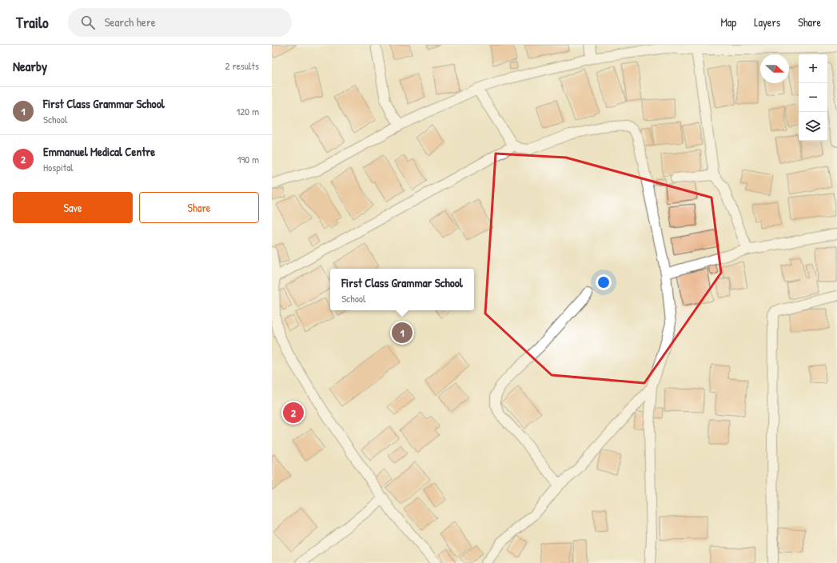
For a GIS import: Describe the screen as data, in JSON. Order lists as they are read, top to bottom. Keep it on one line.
{"north":"right","page":{"header":"Trailo","search":"Search here","nav":["Map","Layers","Share"],"heading":["Nearby","2 results"],"map_buttons":["+","−"],"list":[{"mark":"1","name":"First Class Grammar School","note":"School","value":"120 m"},{"mark":"2","name":"Emmanuel Medical Centre","note":"Hospital","value":"190 m"}],"buttons":["Save","Share"],"popup":["First Class Grammar School","School"],"pins":["1","2"]}}
